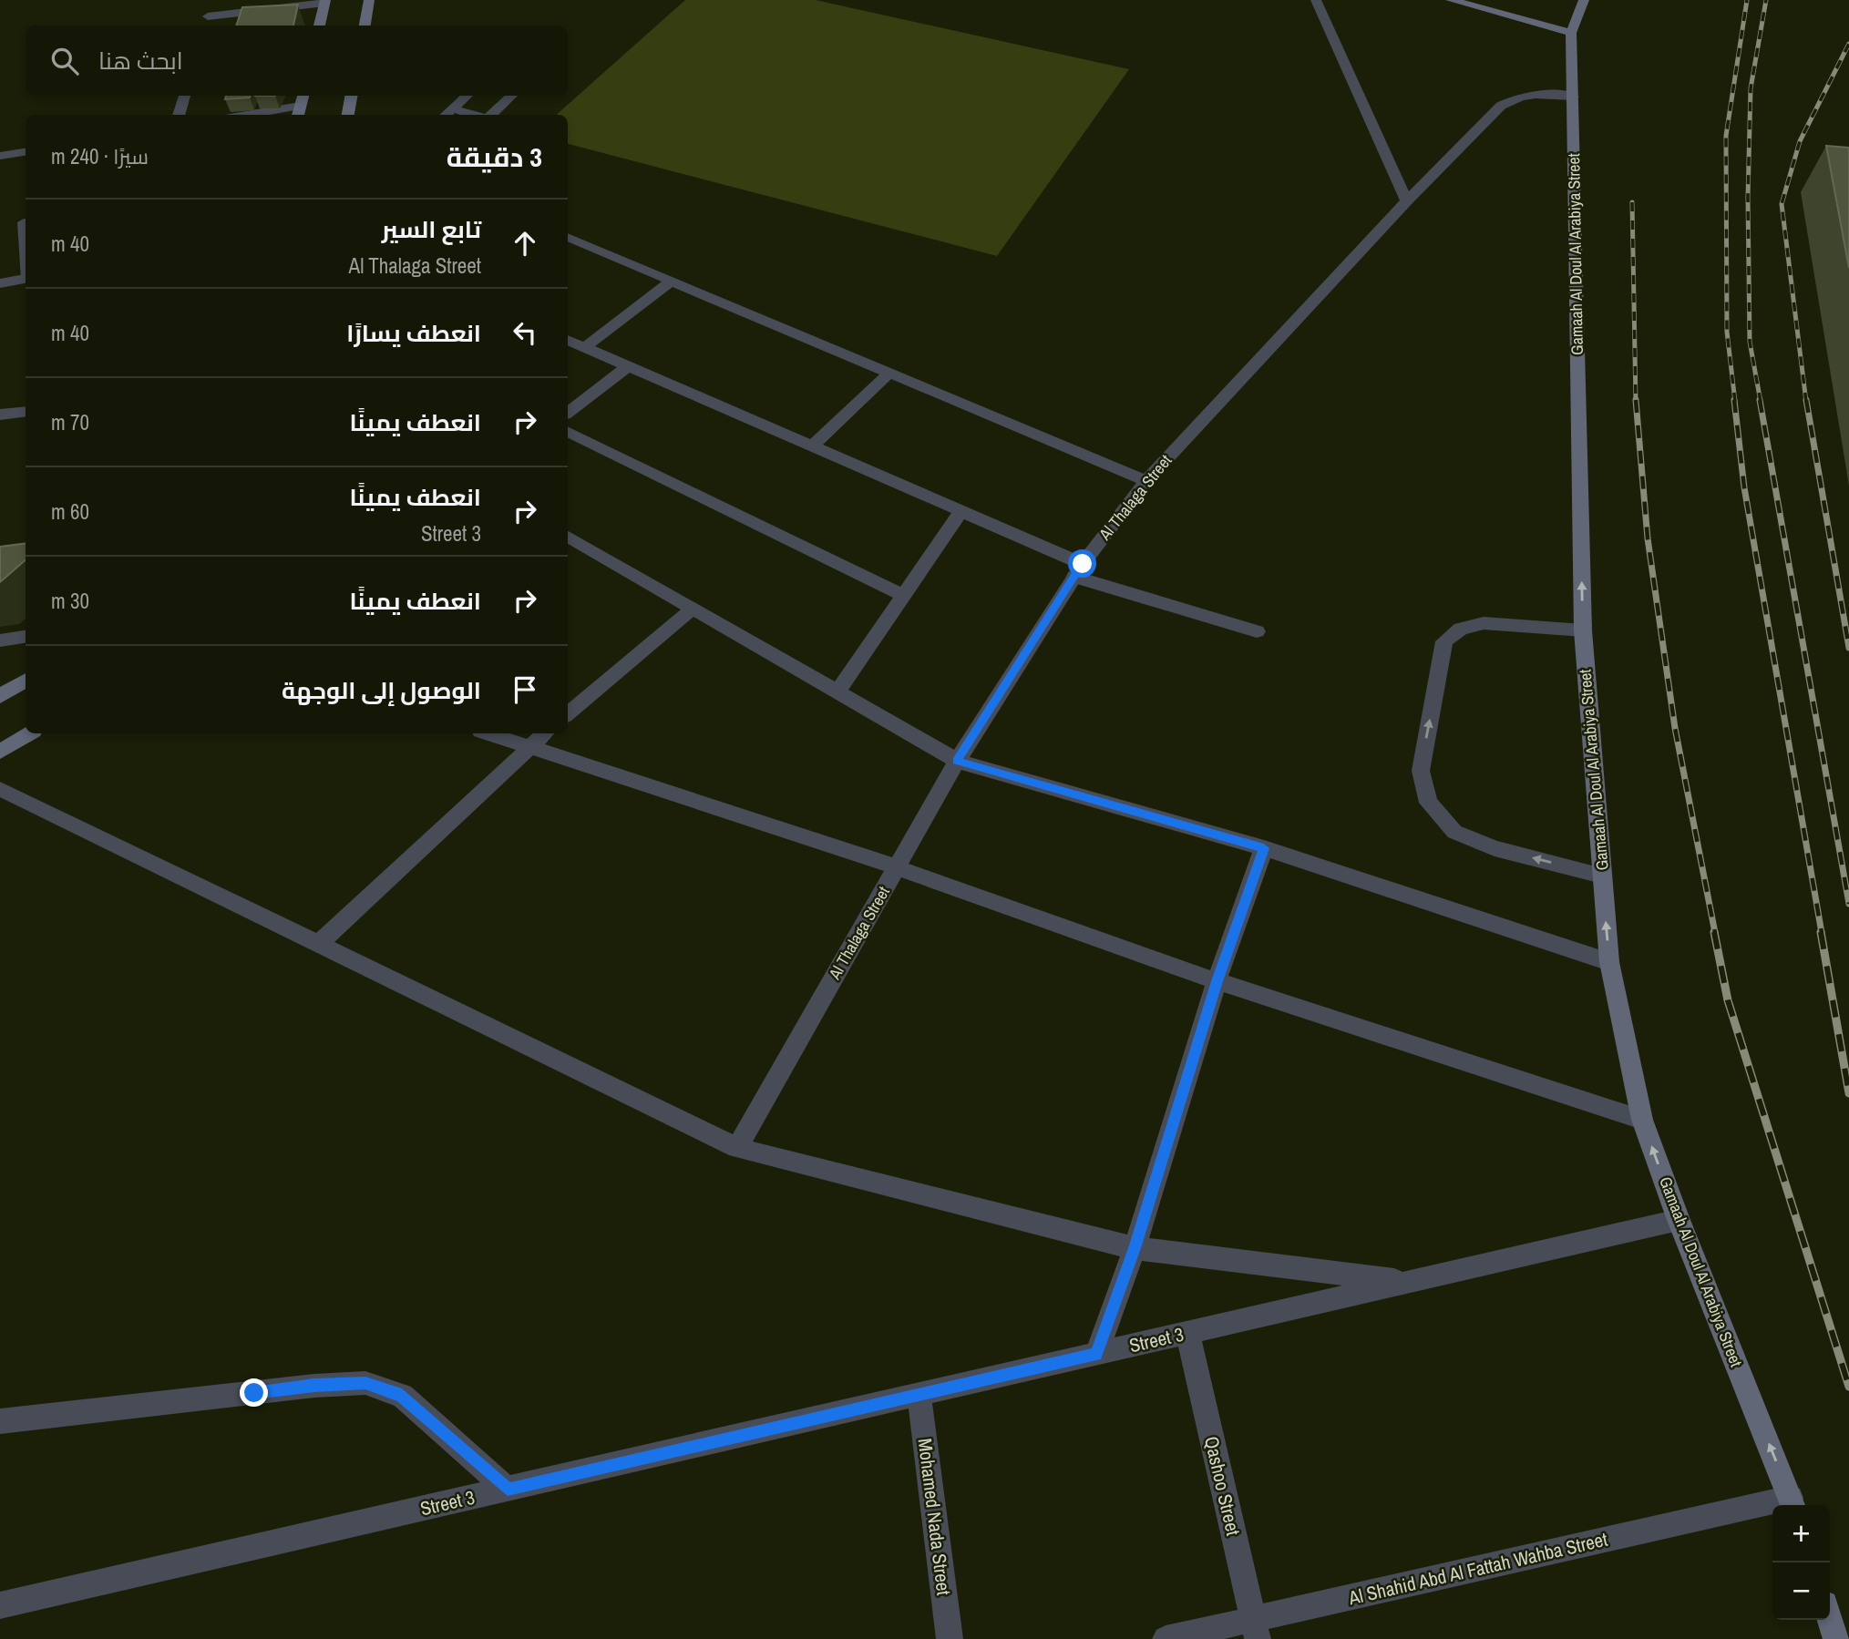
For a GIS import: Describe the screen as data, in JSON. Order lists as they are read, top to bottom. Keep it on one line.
{"streets":{"main road":["Gamaah Al Doul Al Arabiya Street"],"street":["Al Thalaga Street","Street 3","Qashoo Street","Mohamed Nada Street","Al Shahid Abd Al Fattah Wahba Street"]},"crossings":[["Gamaah Al Doul Al Arabiya Street","Al Thalaga Street"],["Gamaah Al Doul Al Arabiya Street","Street 3"],["Gamaah Al Doul Al Arabiya Street","Al Shahid Abd Al Fattah Wahba Street"],["Street 3","Qashoo Street"],["Street 3","Mohamed Nada Street"],["Qashoo Street","Al Shahid Abd Al Fattah Wahba Street"]],"one_way":["Gamaah Al Doul Al Arabiya Street"],"page":{"search":"ابحث هنا","heading":["3 دقيقة","سيرًا · 240 m"],"list":[["تابع السير","Al Thalaga Street","40 m"],["انعطف يسارًا","40 m"],["انعطف يمينًا","70 m"],["انعطف يمينًا","Street 3","60 m"],["انعطف يمينًا","30 m"],"الوصول إلى الوجهة"],"map_buttons":["+","−"]}}
